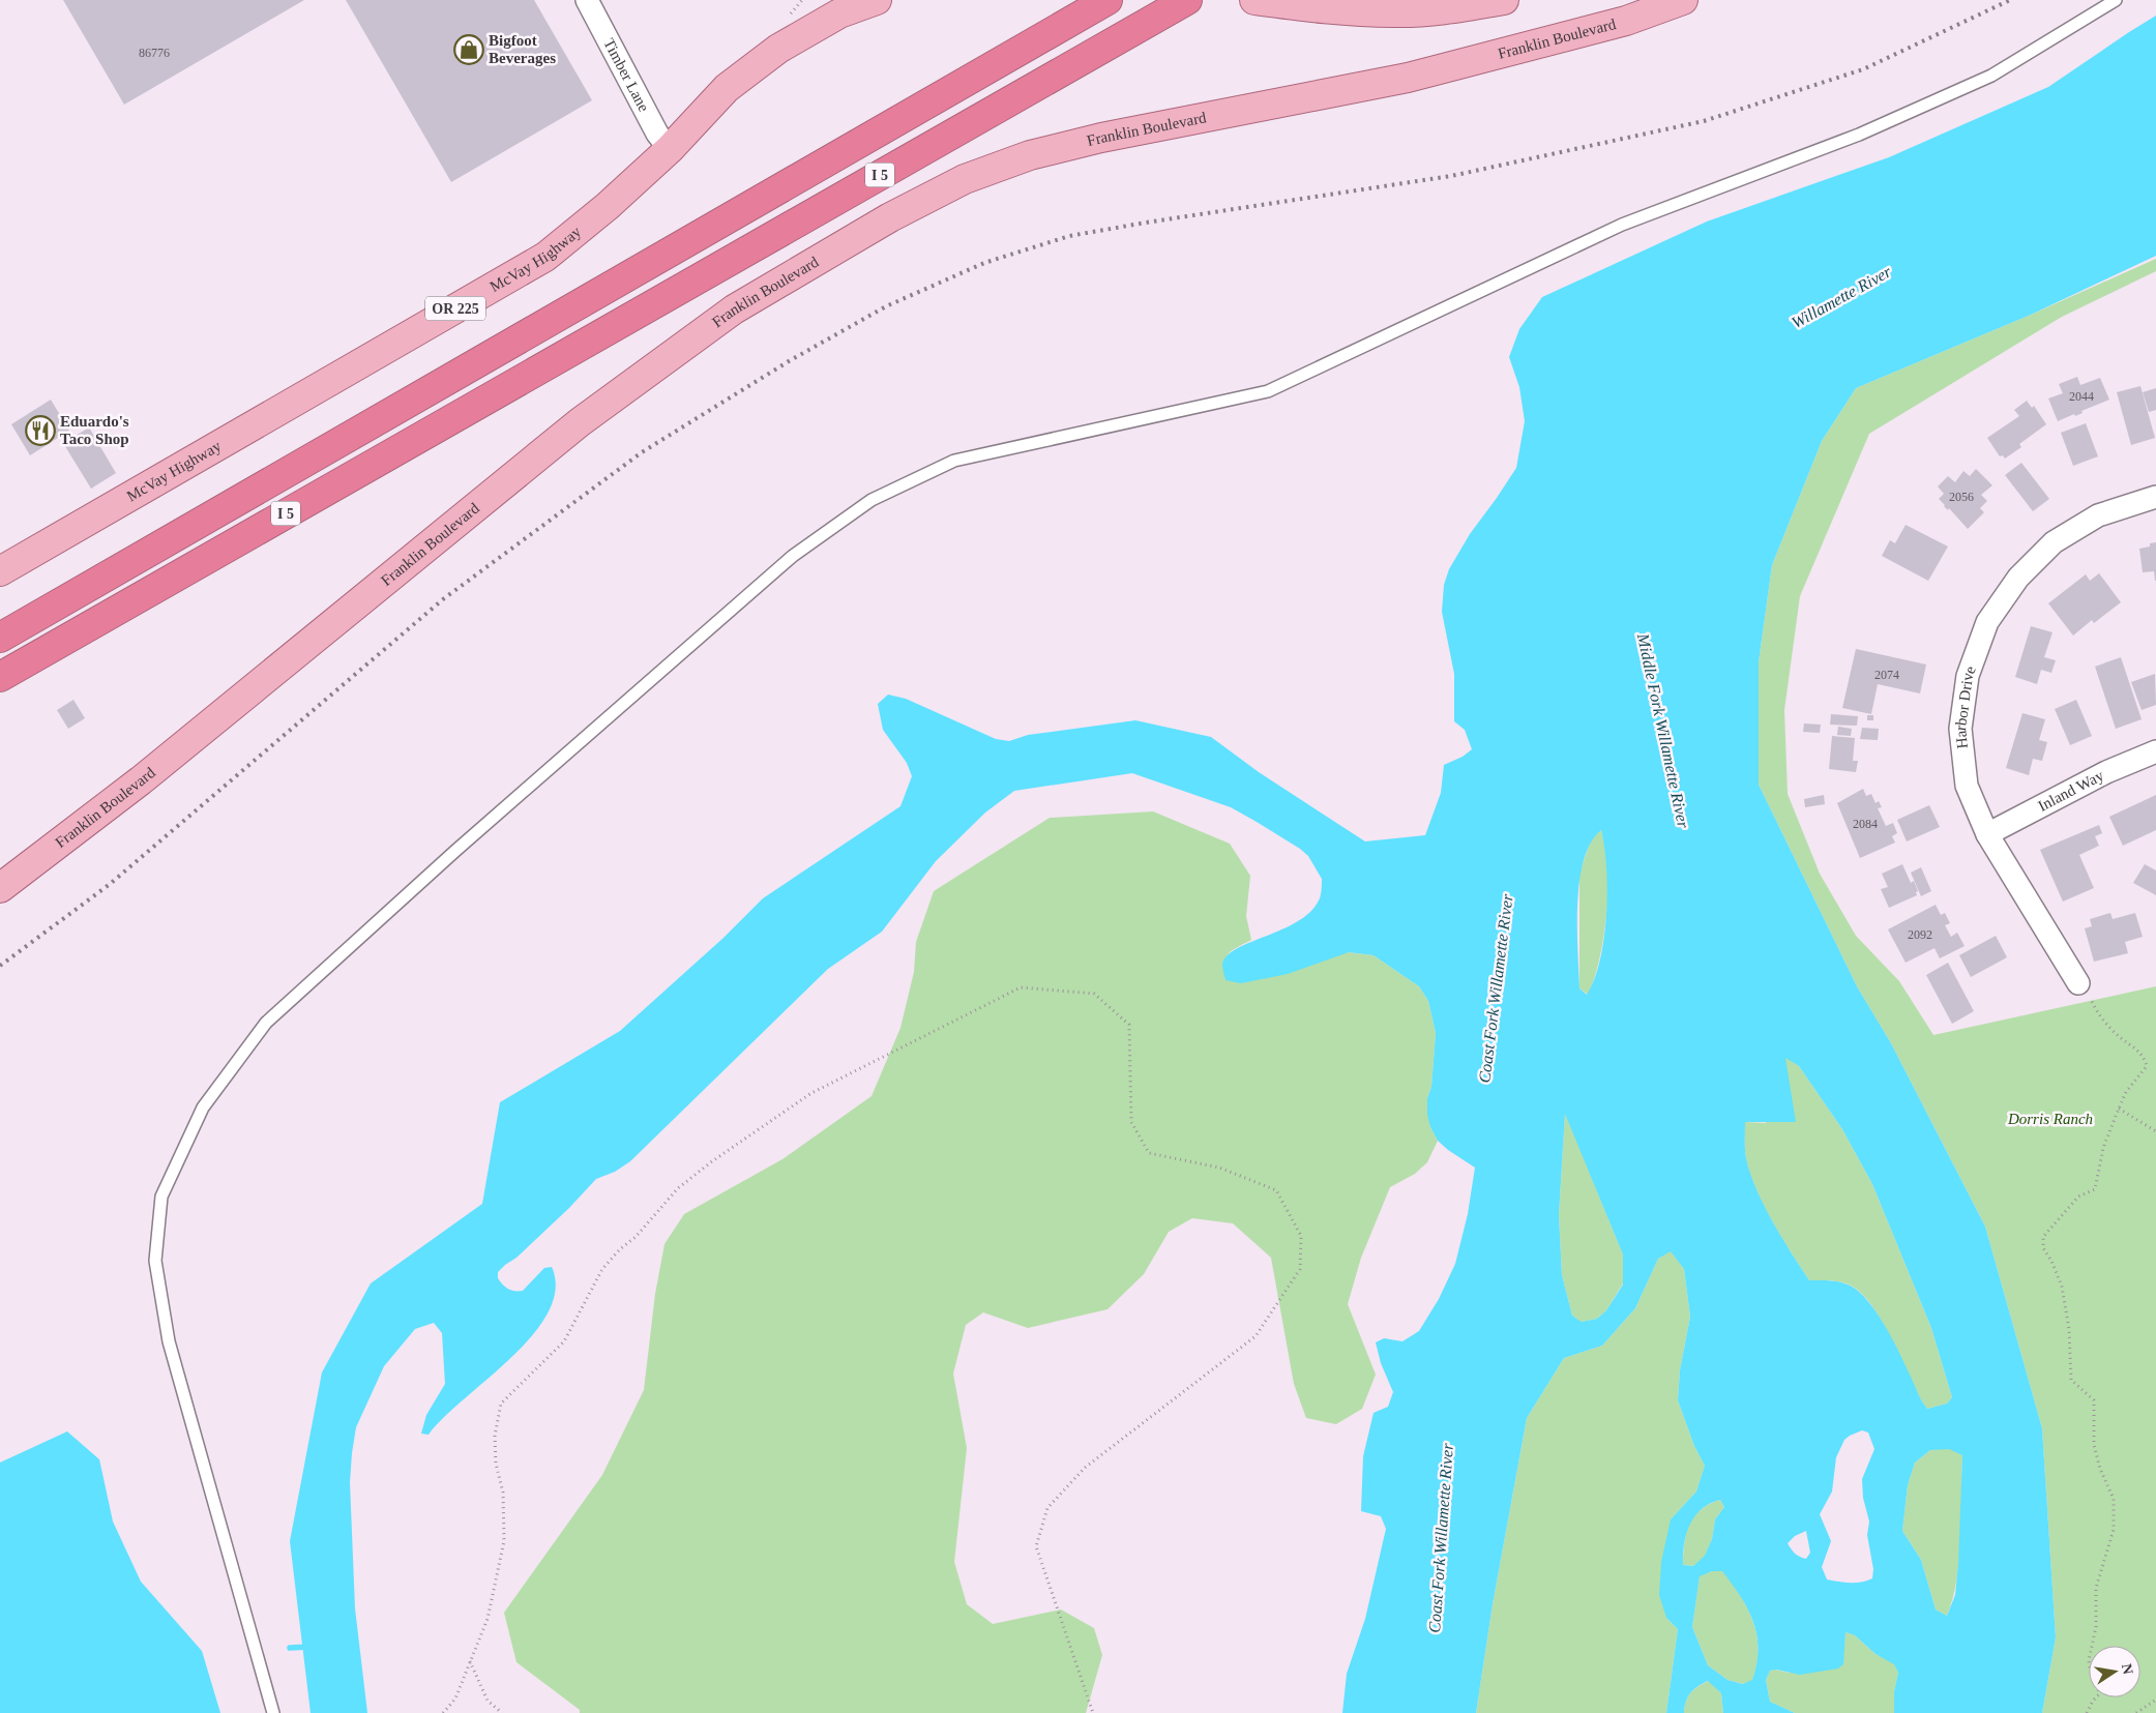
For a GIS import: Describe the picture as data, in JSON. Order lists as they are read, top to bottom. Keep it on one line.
{"streets":{"highway":["I 5"],"main road":["Franklin Boulevard","McVay Highway","OR 225"],"street":["Timber Lane","Harbor Drive","Inland Way"]},"crossings":[["Timber Lane","McVay Highway"],["Harbor Drive","Inland Way"]],"water":["Willamette River","Middle Fork Willamette River","Coast Fork Willamette River"],"parks":["Dorris Ranch"],"places":{"shop":["Bigfoot Beverages"],"restaurant":["Eduardo's Taco Shop"]},"house_numbers":["86776","2044","2056","2074","2084","2092"],"north":"right"}
